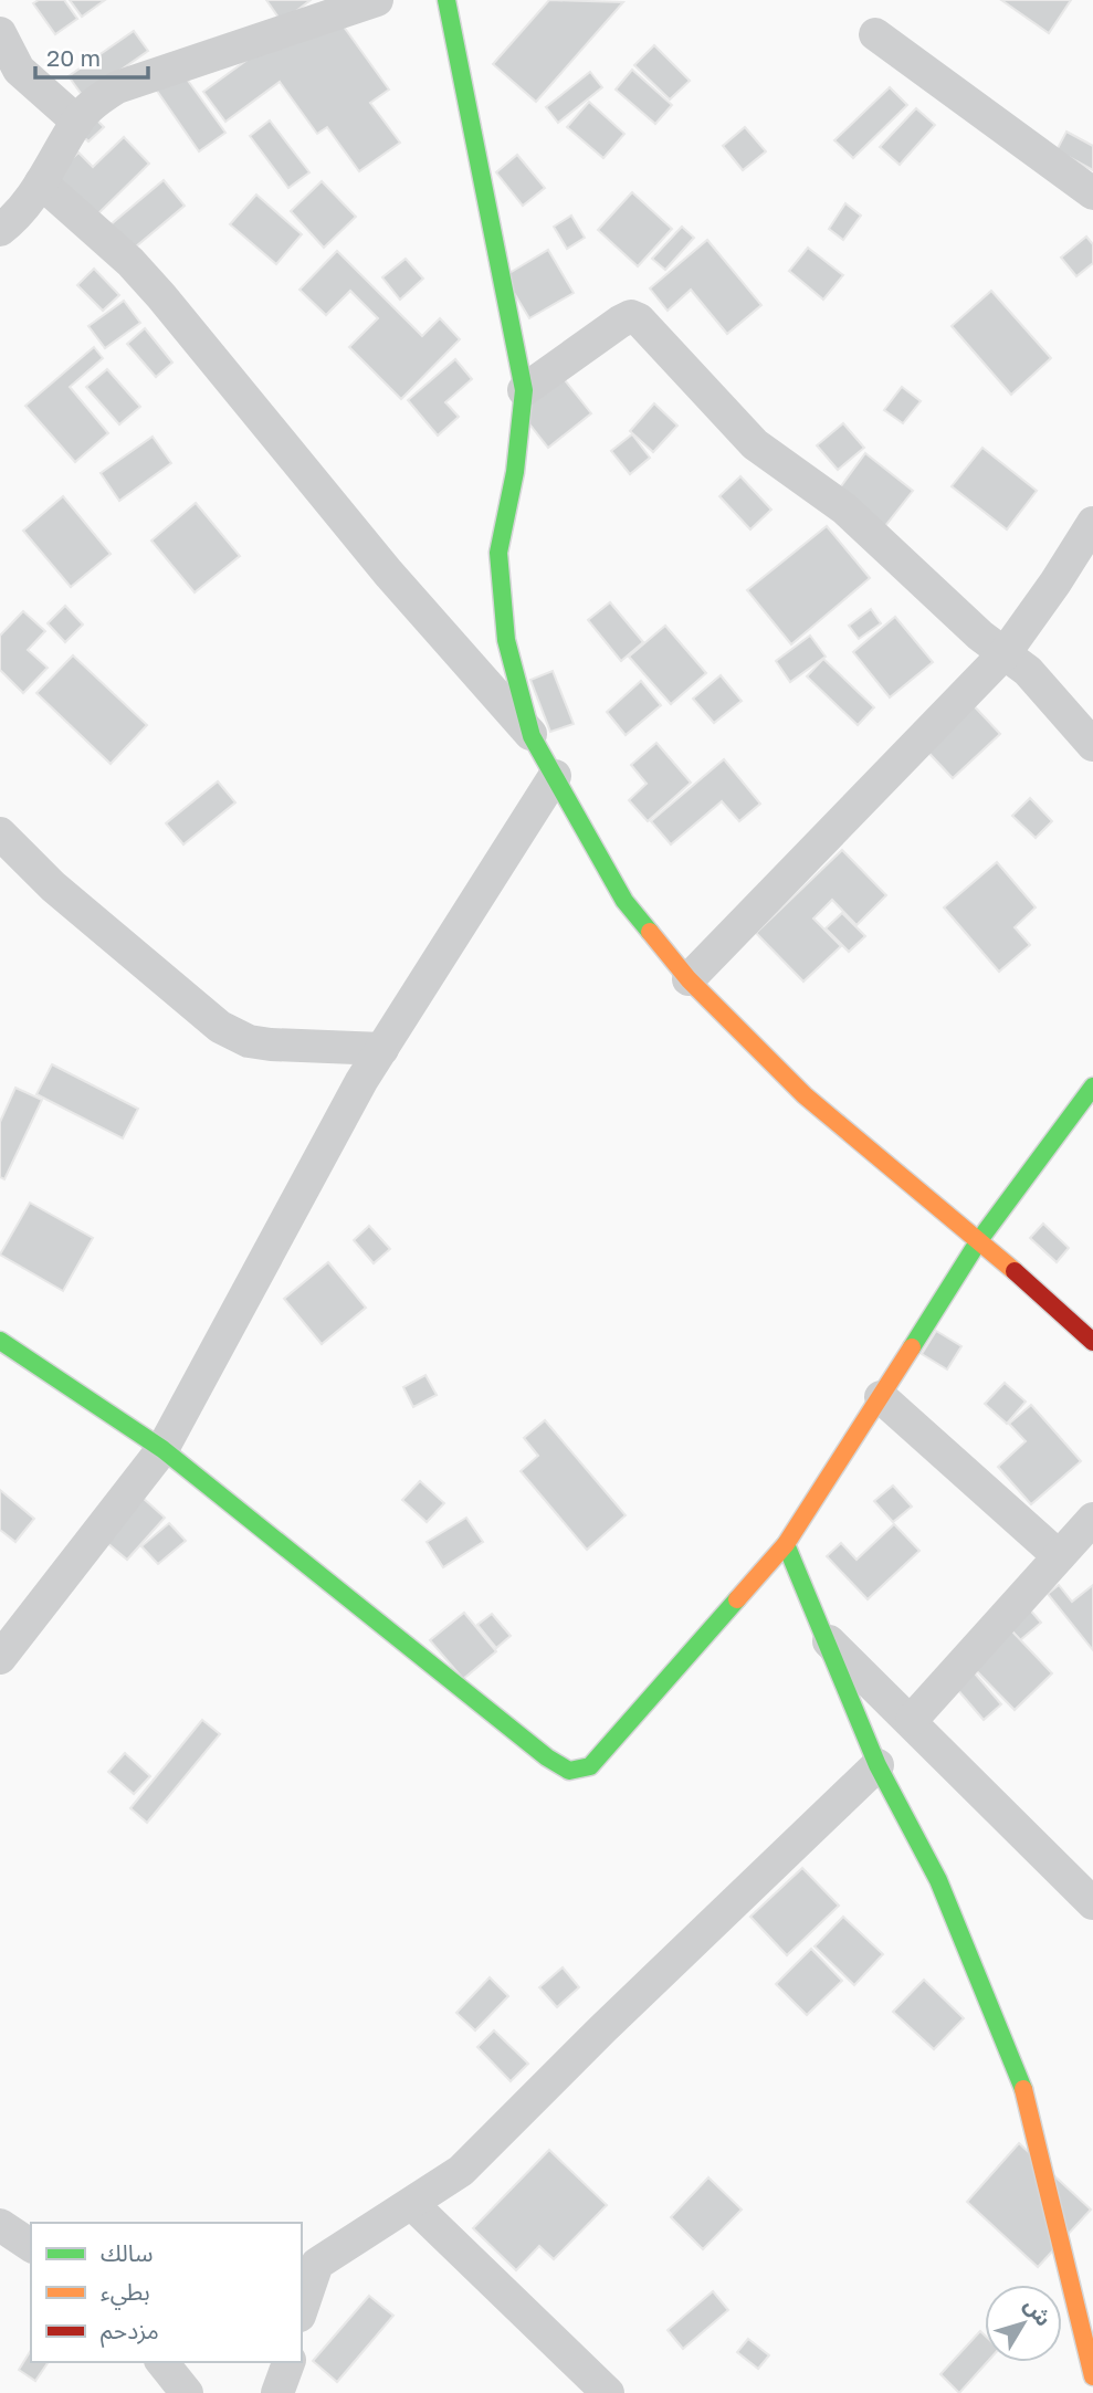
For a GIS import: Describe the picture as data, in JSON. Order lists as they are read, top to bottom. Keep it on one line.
{"legend":["سالك","بطيء","مزدحم"],"scale_bar":"20 m","north":"top right"}
